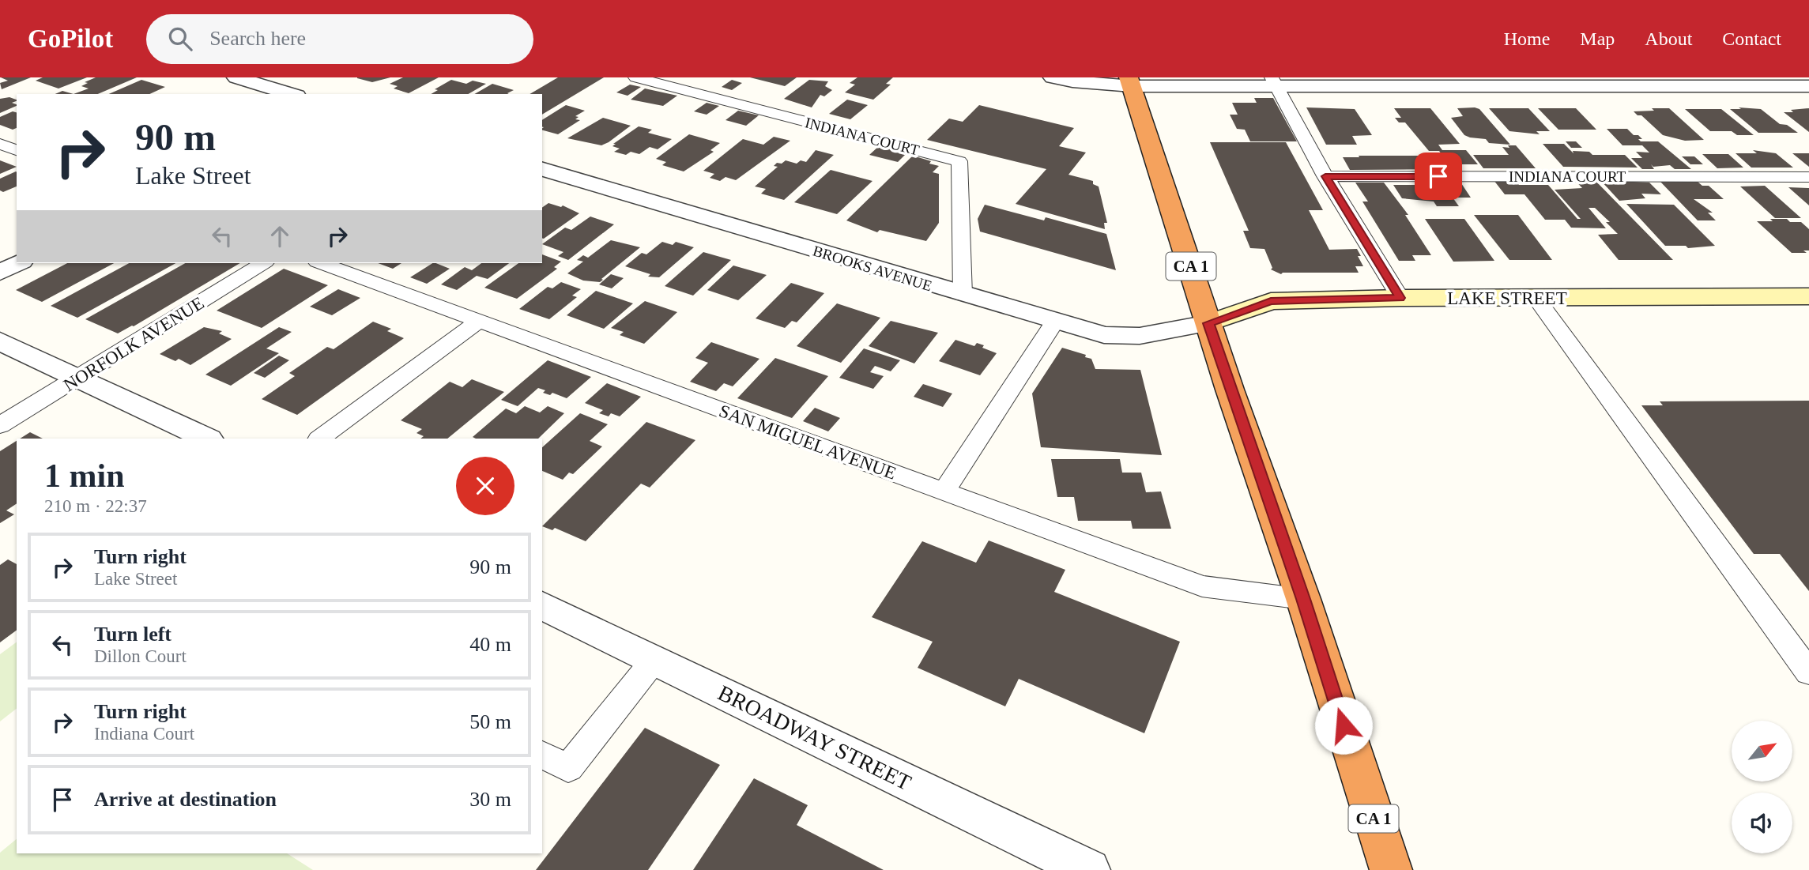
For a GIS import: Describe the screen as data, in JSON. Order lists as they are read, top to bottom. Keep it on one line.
{"streets":{"highway":["CA 1"],"street":["BROOKS AVENUE","LAKE STREET","BROADWAY STREET"],"lane":["INDIANA COURT","NORFOLK AVENUE","SAN MIGUEL AVENUE"]},"crossings":[["INDIANA COURT","BROOKS AVENUE"],["CA 1","BROOKS AVENUE"],["CA 1","LAKE STREET"],["CA 1","SAN MIGUEL AVENUE"],["BROOKS AVENUE","LAKE STREET"]],"north":"top right","page":{"header":"GoPilot","search":"Search here","nav":["Home","Map","About","Contact"],"turn":["90 m","Lake Street"],"heading":["1 min","210 m · 22:37"],"list":[{"name":"Turn right","note":"Lake Street","value":"90 m"},{"name":"Turn left","note":"Dillon Court","value":"40 m"},{"name":"Turn right","note":"Indiana Court","value":"50 m"},{"name":"Arrive at destination","value":"30 m"}]}}
